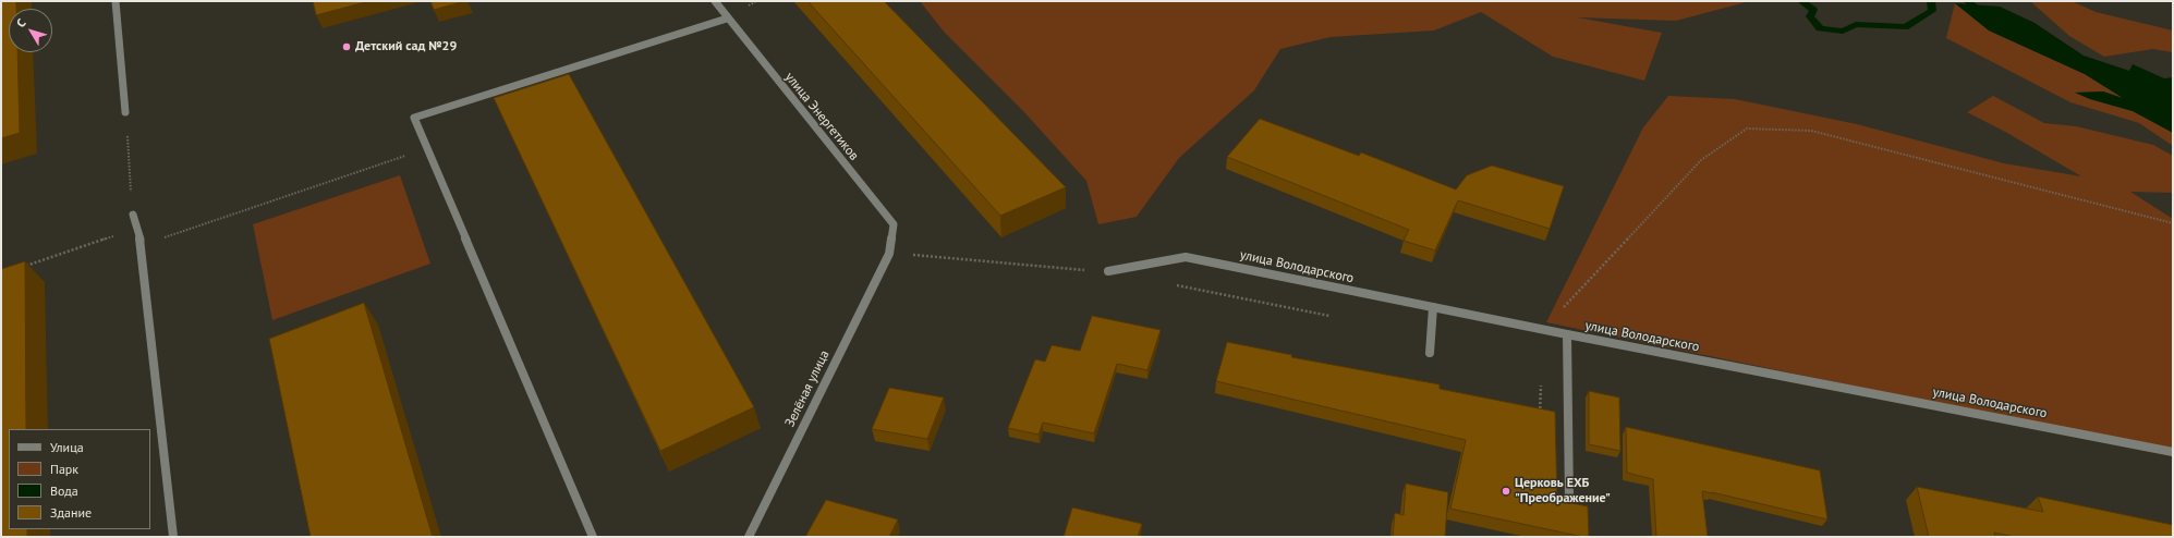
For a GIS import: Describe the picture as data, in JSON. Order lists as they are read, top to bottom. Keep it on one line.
{"streets":{"street":["улица Энергетиков","улица Володарского","Зелёная улица"]},"crossings":[["улица Энергетиков","Зелёная улица"]],"places":["Детский сад №29","Церковь ЕХБ \"Преображение\""],"legend":["Улица","Парк","Вода","Здание"],"north":"top left"}
